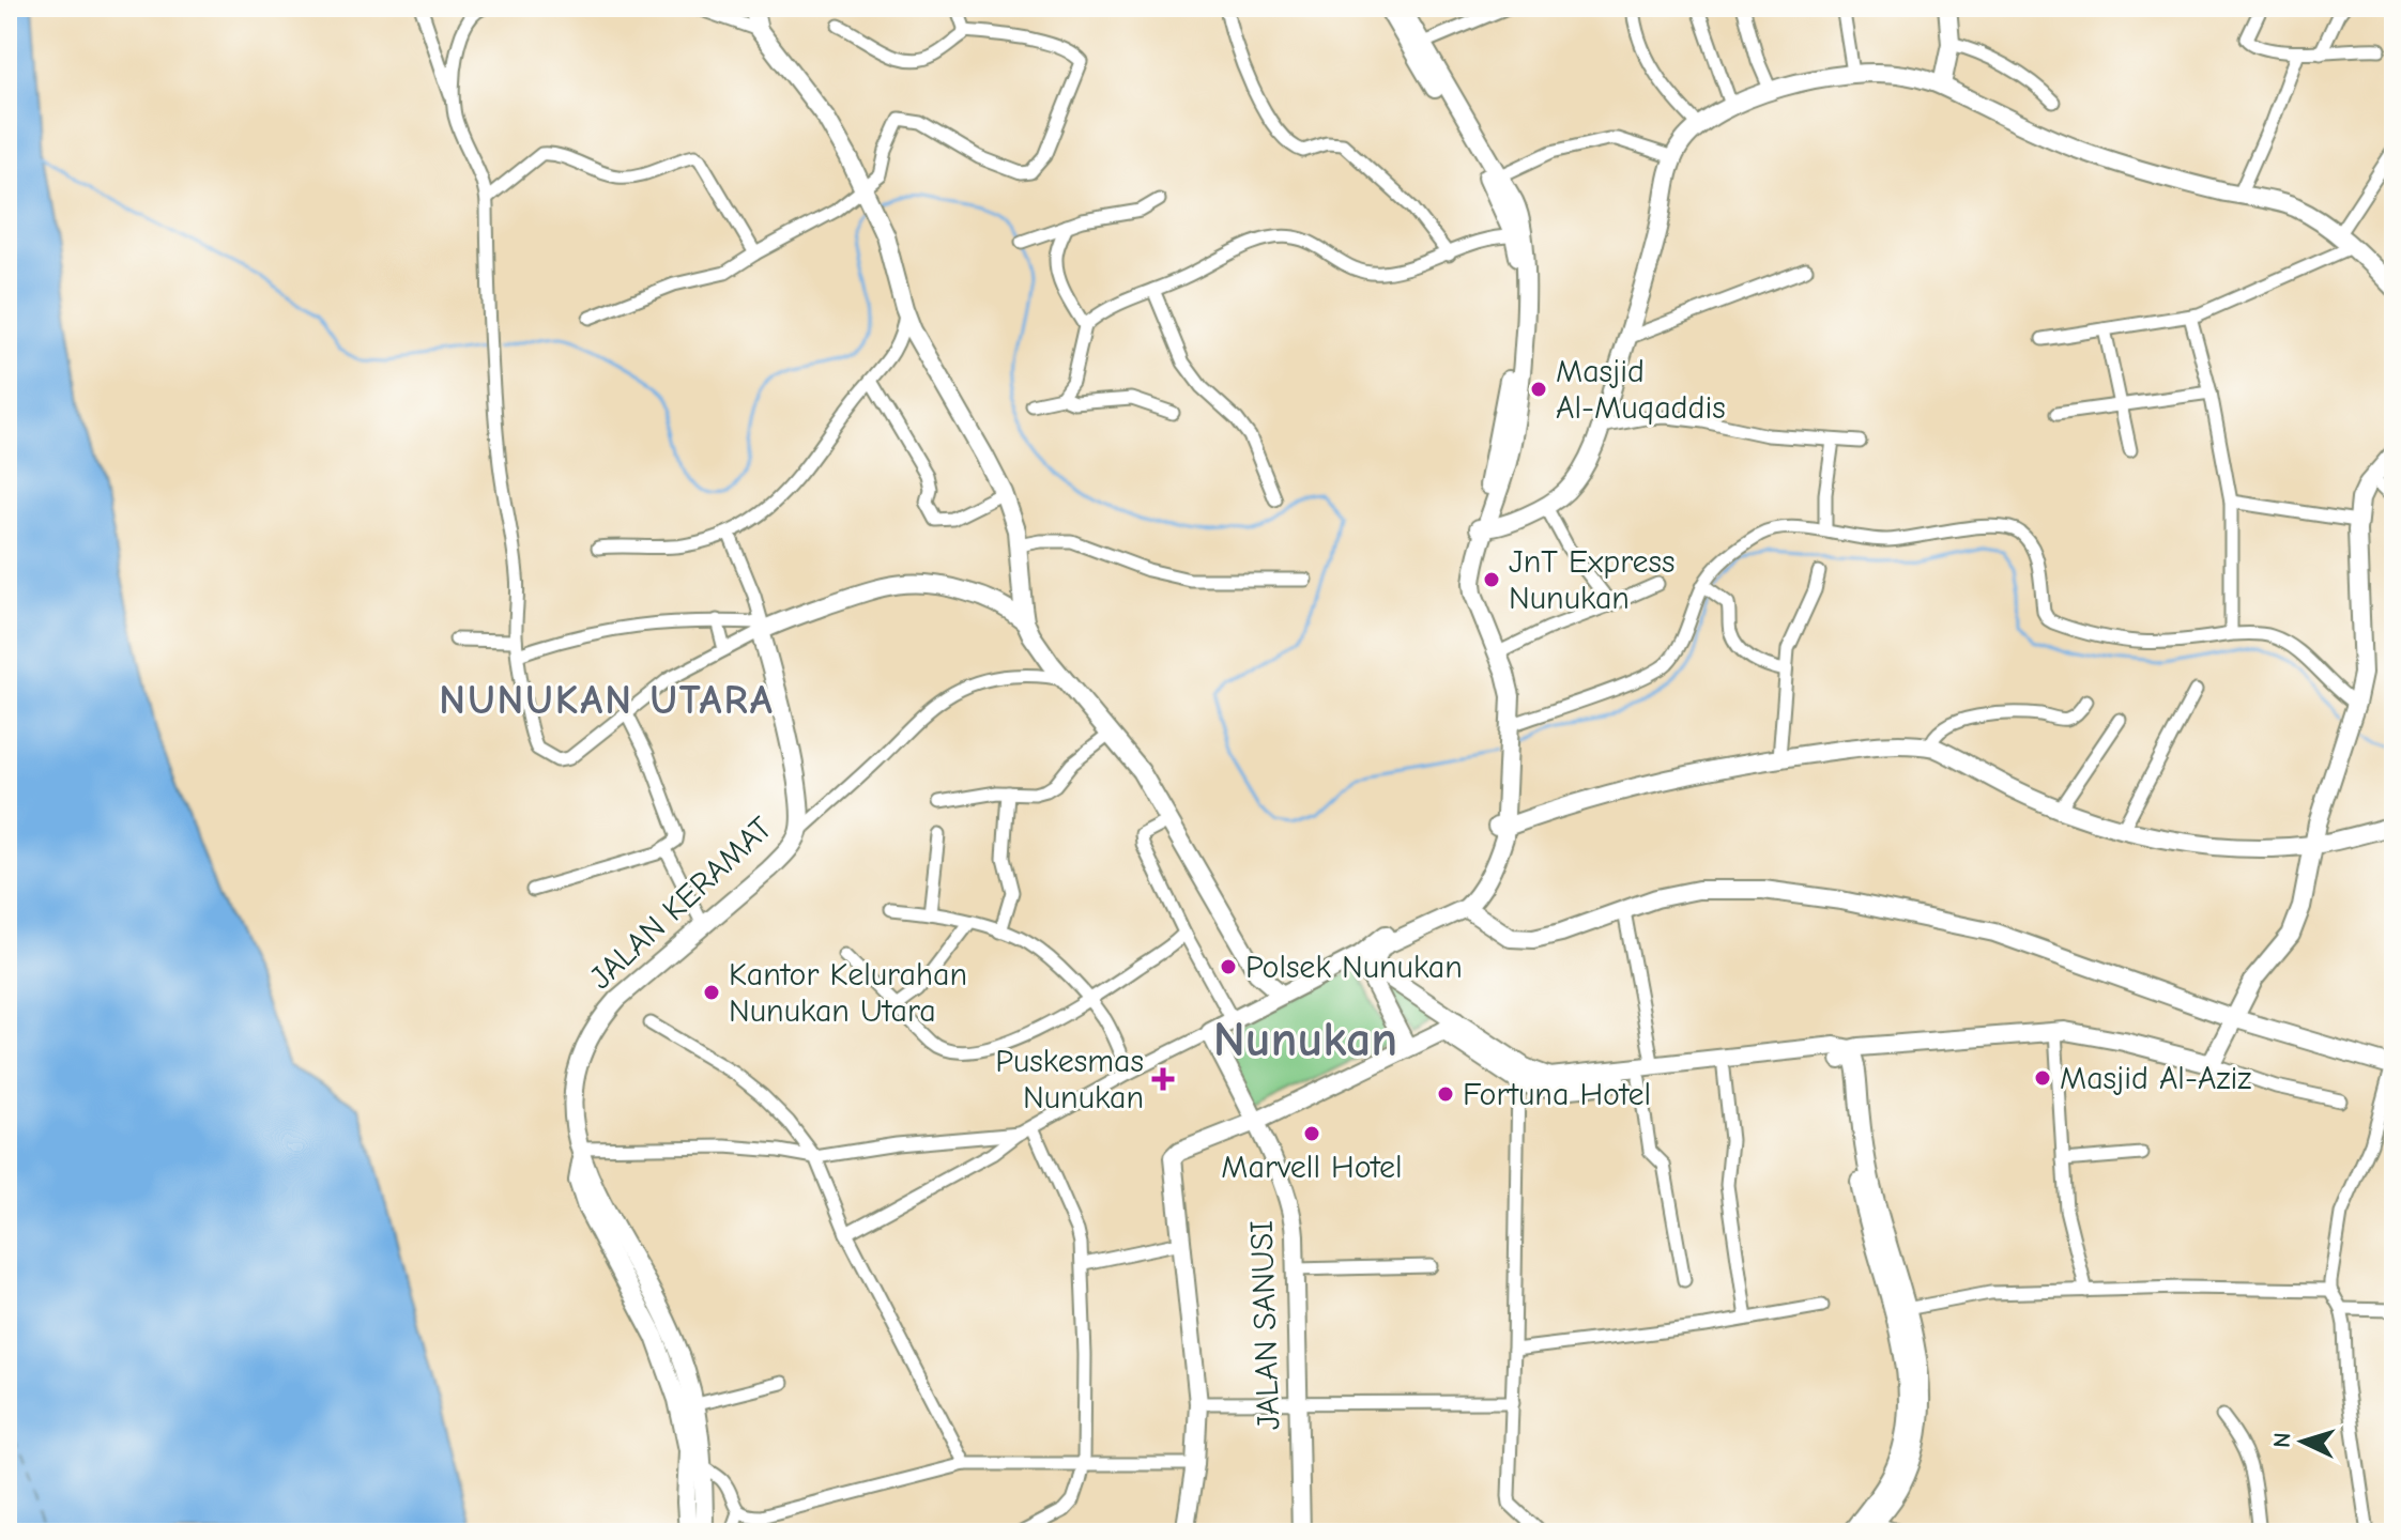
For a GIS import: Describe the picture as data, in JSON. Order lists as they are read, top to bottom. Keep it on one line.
{"streets":{"street":["JALAN KERAMAT","JALAN SANUSI"]},"districts":["NUNUKAN UTARA","Nunukan"],"places":{"other":["Masjid Al-Muqaddis","JnT Express Nunukan","Polsek Nunukan","Kantor Kelurahan Nunukan Utara","Masjid Al-Aziz","Fortuna Hotel","Marvell Hotel"],"health":["Puskesmas Nunukan"]},"north":"left"}
